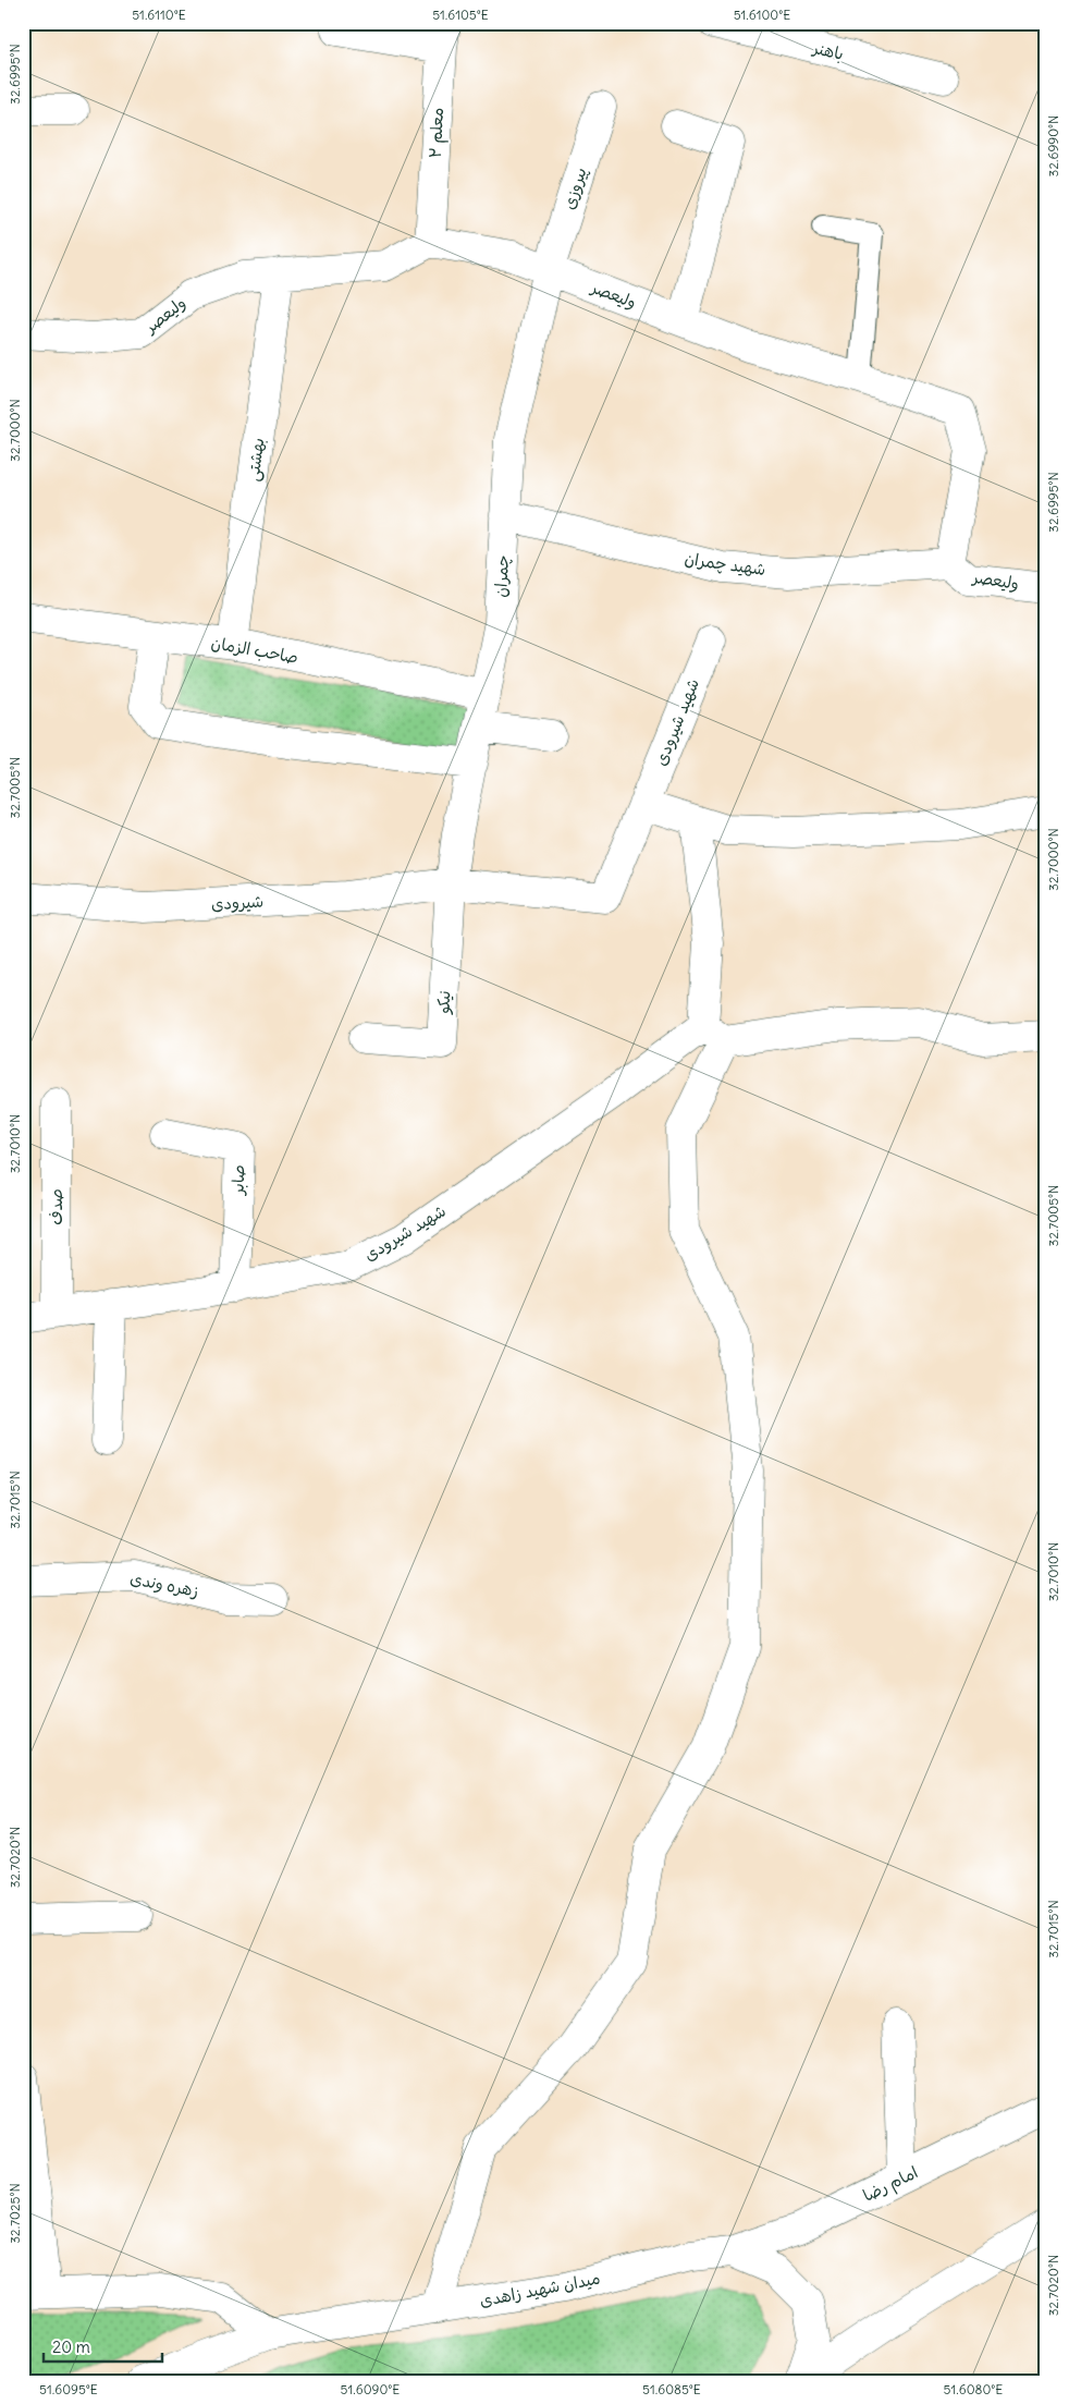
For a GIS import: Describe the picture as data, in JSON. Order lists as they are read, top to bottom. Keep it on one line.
{"streets":{"street":["باهنر","معلم ۲","پیروزی","ولیعصر","بهشتی","شهید چمران","چمران","صاحب الزمان","شهید شیرودی","شیرودی","نیکو","صابر","صدف","زهره وندی","امام رضا","میدان شهید زاهدی"]},"crossings":[["معلم ۲","ولیعصر"],["پیروزی","ولیعصر"],["پیروزی","چمران"],["ولیعصر","بهشتی"],["ولیعصر","شهید چمران"],["ولیعصر","چمران"],["بهشتی","صاحب الزمان"],["شهید چمران","چمران"],["چمران","صاحب الزمان"],["چمران","شهید شیرودی"],["چمران","شیرودی"],["چمران","نیکو"],["شهید شیرودی","شیرودی"],["شهید شیرودی","نیکو"],["شهید شیرودی","صابر"],["شهید شیرودی","صدف"],["شیرودی","نیکو"],["امام رضا","میدان شهید زاهدی"]],"scale_bar":"20 m","coordinates":["51.6110°E","51.6105°E","51.6100°E","32.6995°N","32.6990°N","32.7000°N","32.7005°N","32.7010°N","32.7015°N","32.7020°N","32.7025°N","51.6095°E","51.6090°E","51.6085°E","51.6080°E"]}
